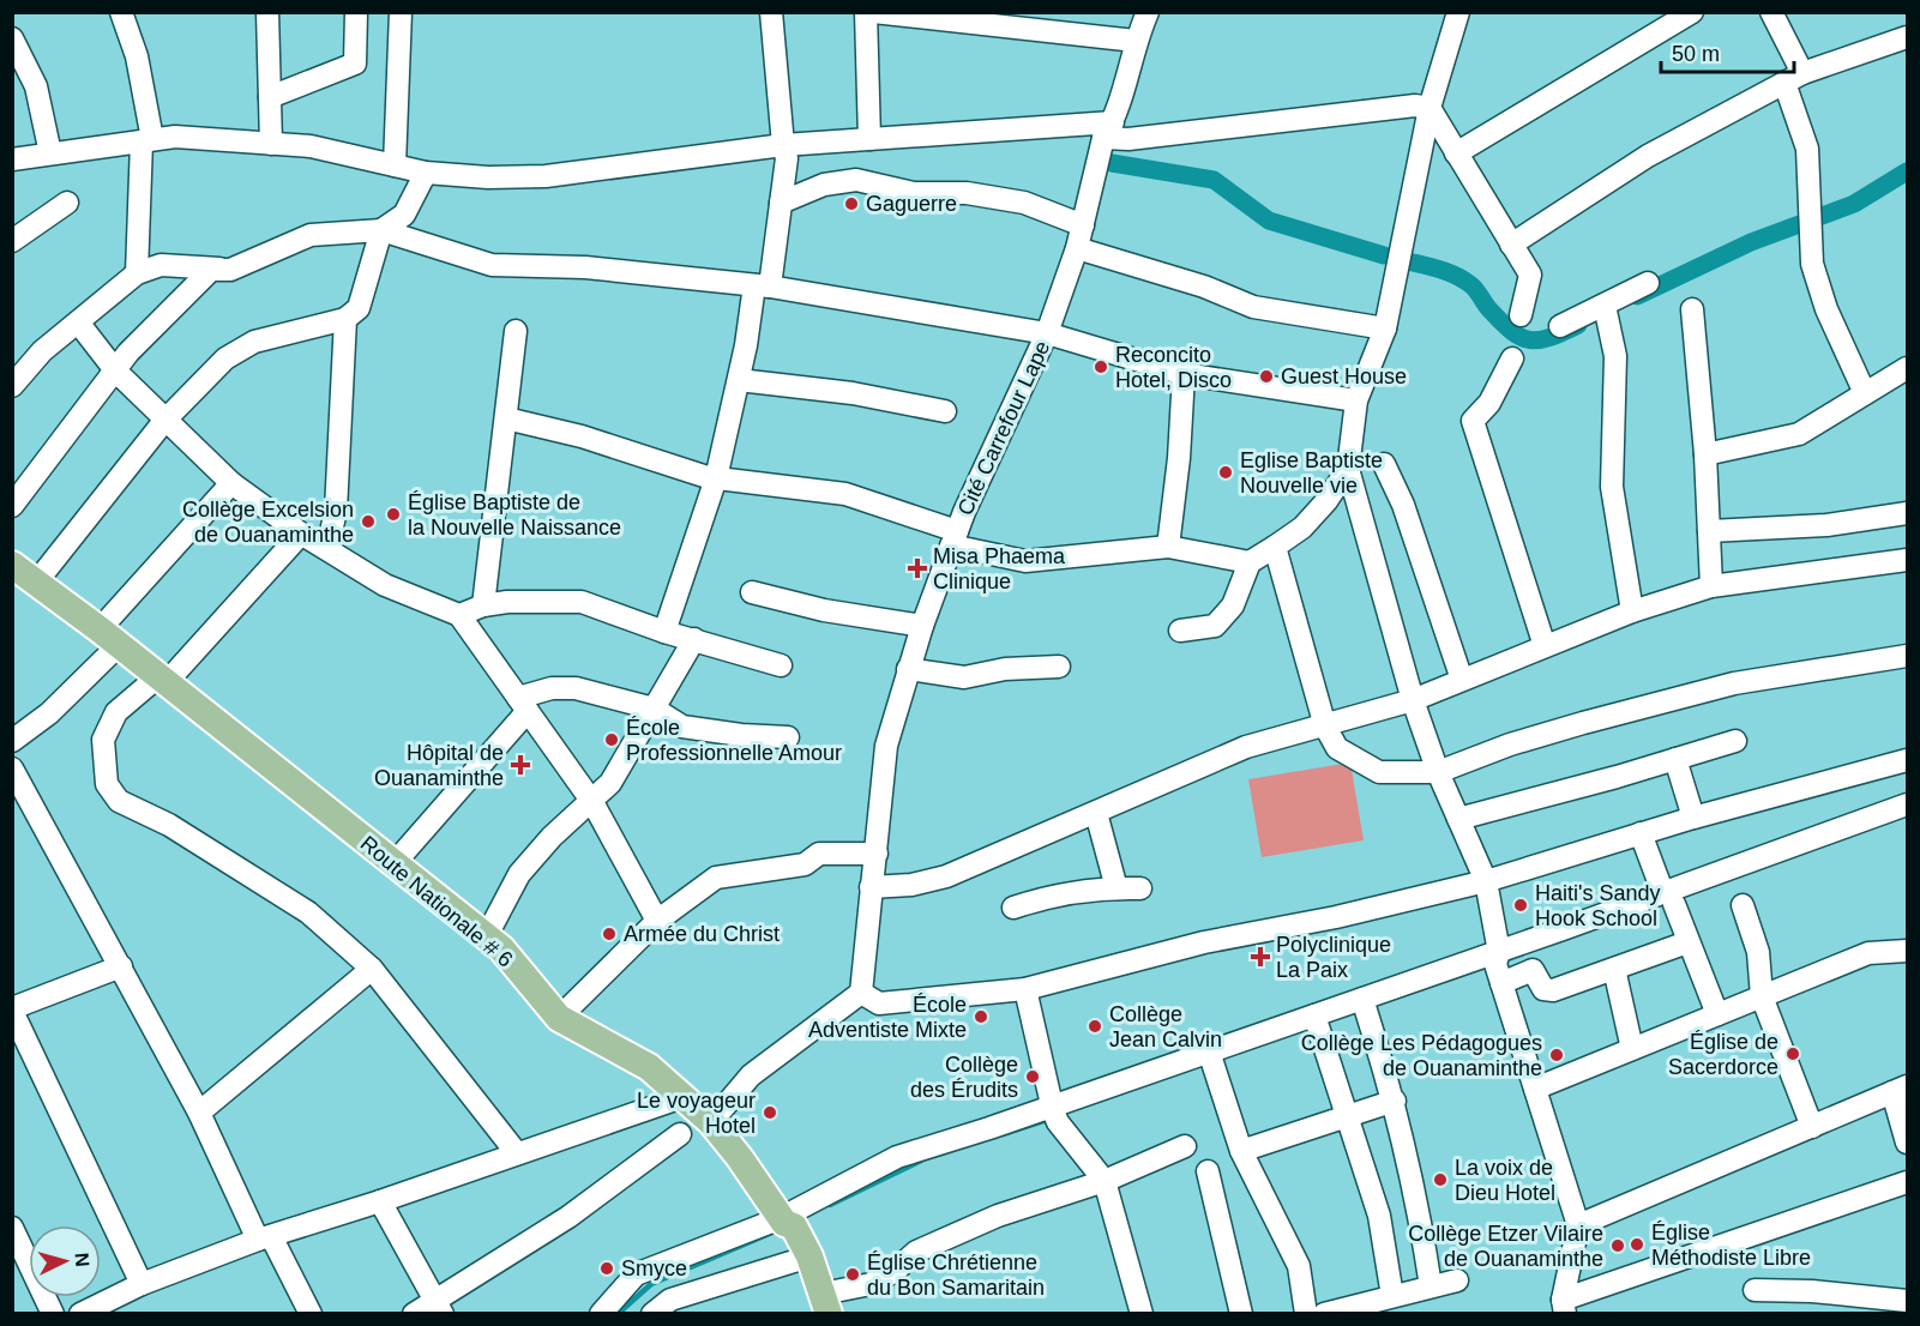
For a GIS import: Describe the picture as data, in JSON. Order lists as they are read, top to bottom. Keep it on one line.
{"streets":{"main road":["Route Nationale # 6"],"street":["Cité Carrefour Lape"]},"places":{"other":["Gaguerre","Reconcito Hotel, Disco","Guest House","Eglise Baptiste Nouvelle vie","Église Baptiste de la Nouvelle Naissance","Collège Excelsion de Ouanaminthe","École Professionnelle Amour","Haiti's Sandy Hook School","Armée du Christ","École Adventiste Mixte","Collège Jean Calvin","Église de Sacerdorce","Collège Les Pédagogues de Ouanaminthe","Collège des Érudits","Le voyageur Hotel","La voix de Dieu Hotel","Église Méthodiste Libre","Collège Etzer Vilaire de Ouanaminthe","Smyce","Église Chrétienne du Bon Samaritain"],"health":["Misa Phaema Clinique","Hôpital de Ouanaminthe","Polyclinique La Paix"]},"scale_bar":"50 m","north":"right"}
